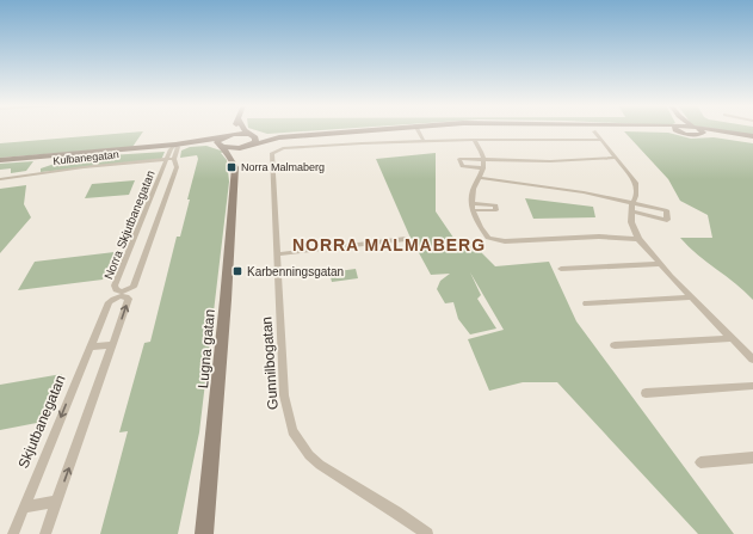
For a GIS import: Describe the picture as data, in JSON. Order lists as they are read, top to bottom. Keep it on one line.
{"streets":{"main road":["Lugna gatan"],"street":["Kulbanegatan","Norra Skjutbanegatan","Gunnilbogatan","Skjutbanegatan"]},"crossings":[["Kulbanegatan","Norra Skjutbanegatan"]],"districts":["NORRA MALMABERG"],"places":{"transit":["Norra Malmaberg","Karbenningsgatan"]}}
